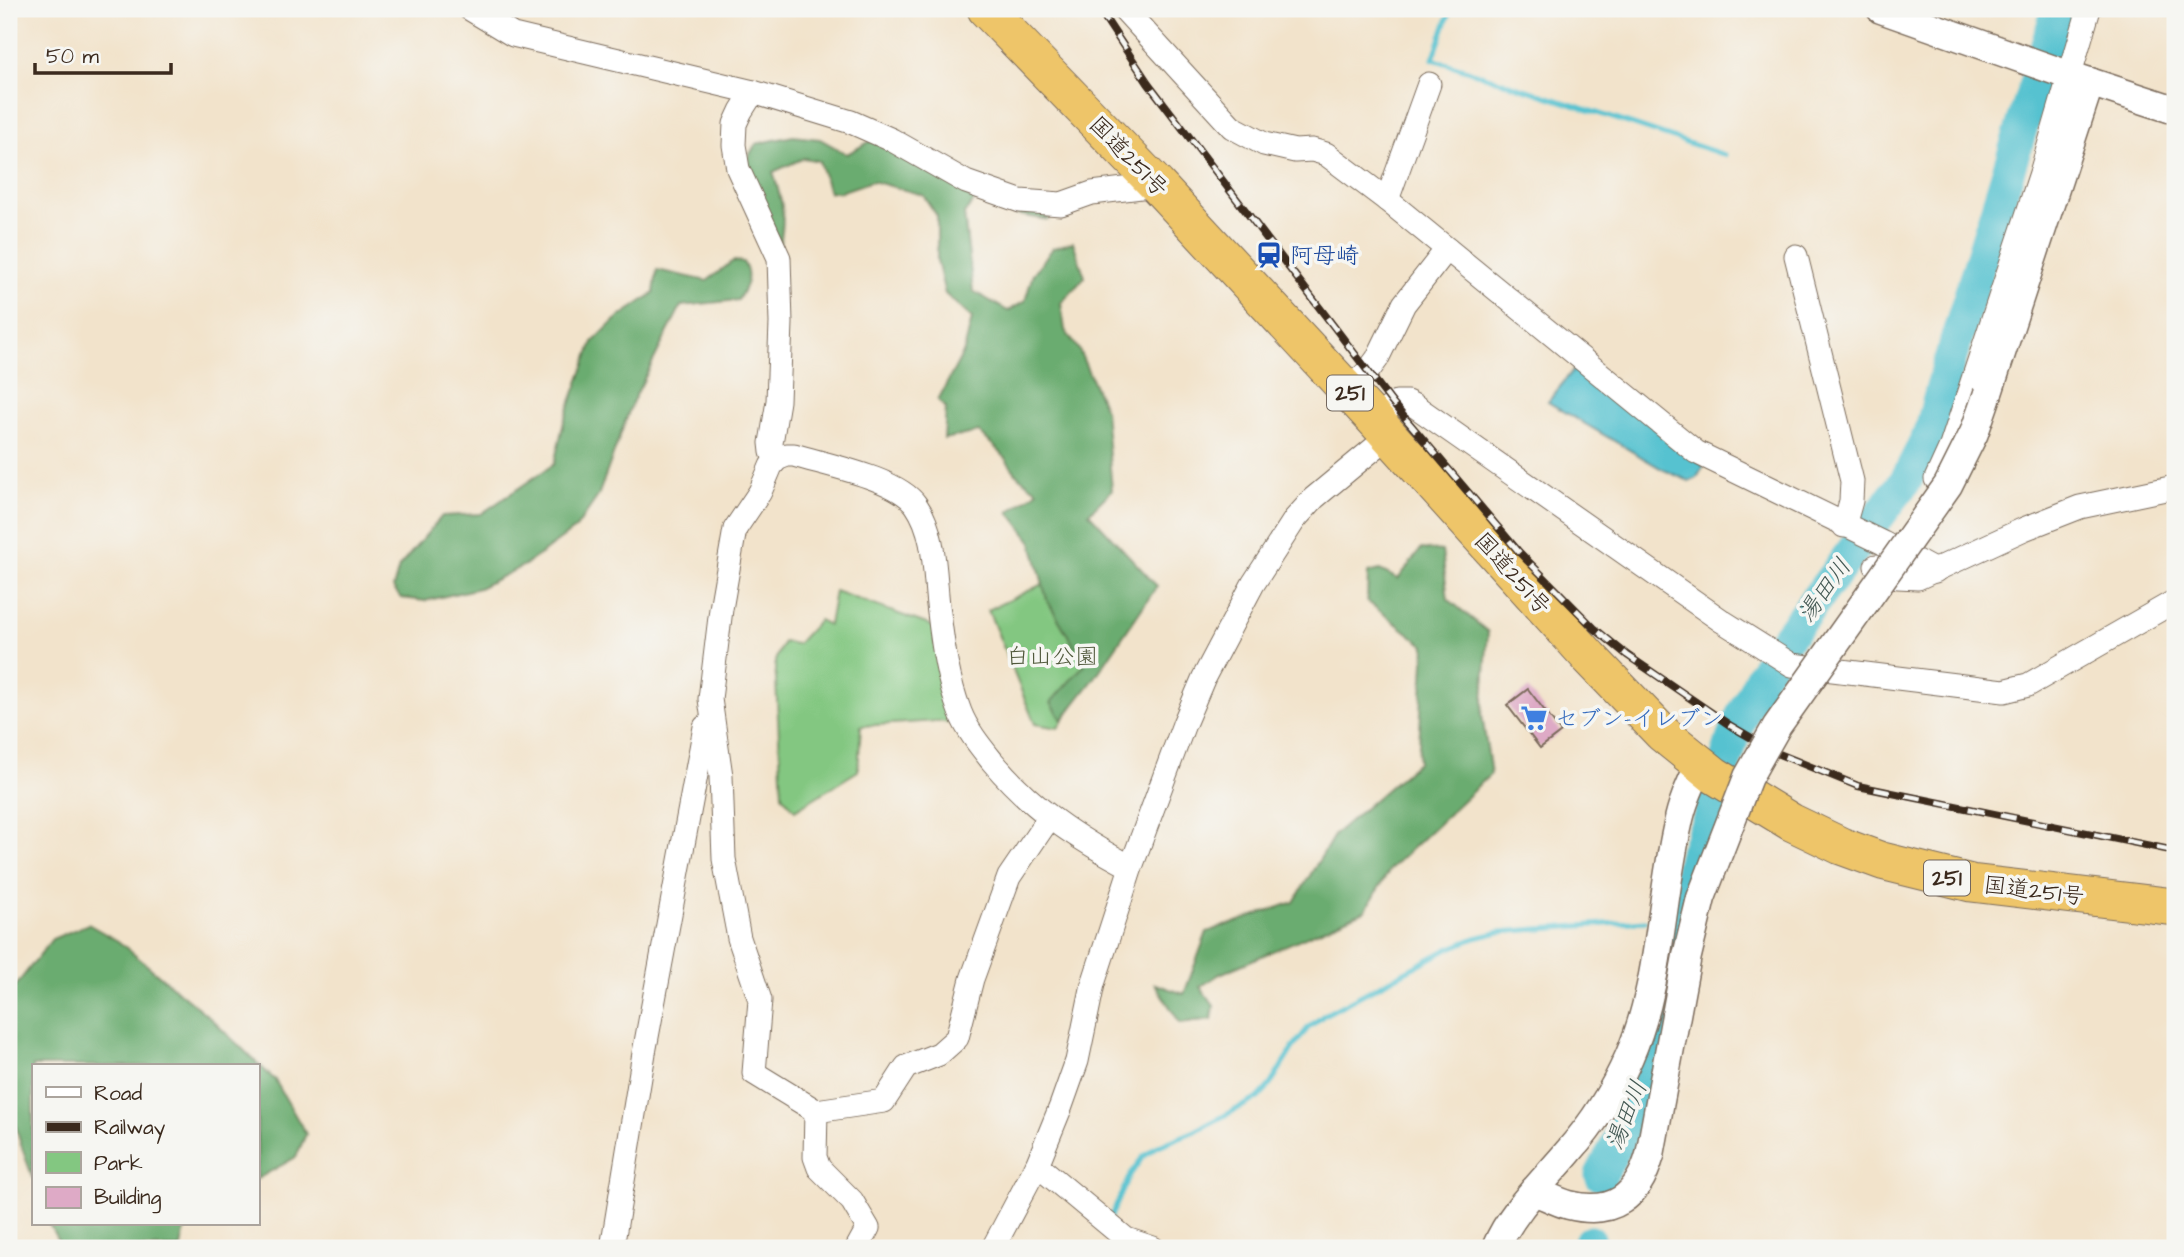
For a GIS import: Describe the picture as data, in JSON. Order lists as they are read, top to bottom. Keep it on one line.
{"streets":{"highway":["国道251号","251"]},"water":["湯田川"],"parks":["白山公園"],"places":{"station":["阿母崎"],"supermarket":["セブン-イレブン"]},"legend":["Road","Railway","Park","Building"],"scale_bar":"50 m"}
